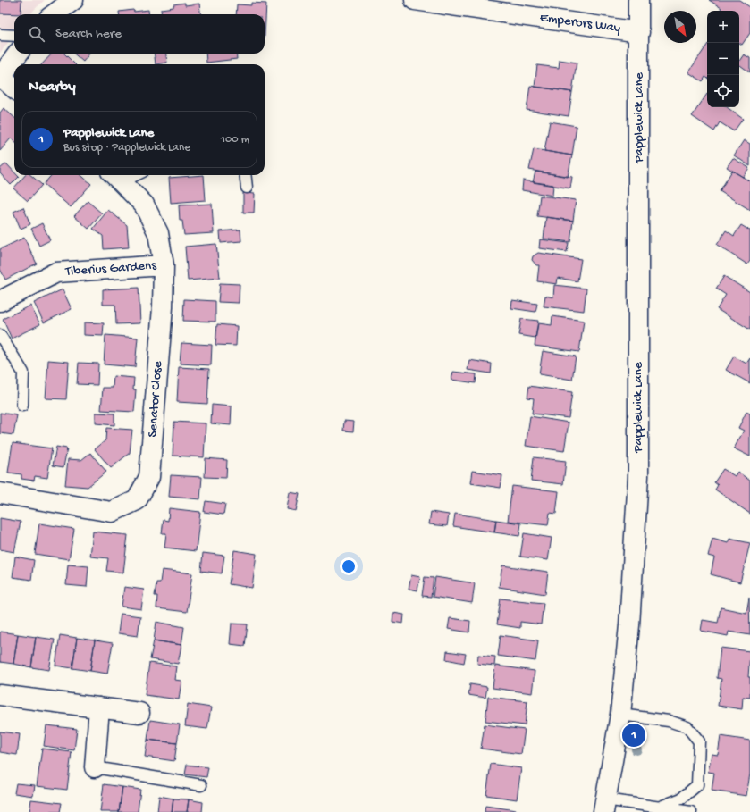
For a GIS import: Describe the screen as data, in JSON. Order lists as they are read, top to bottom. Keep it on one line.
{"streets":{"street":["Emperors Way","Papplewick Lane","Tiberius Gardens","Senator Close"]},"crossings":[["Emperors Way","Papplewick Lane"],["Tiberius Gardens","Senator Close"]],"north":"bottom right","page":{"map_buttons":["+","−"],"search":"Search here","heading":"Nearby","list":[{"mark":"1","name":"Papplewick Lane","note":"Bus stop · Papplewick Lane","value":"100 m"}],"pins":"1"}}
